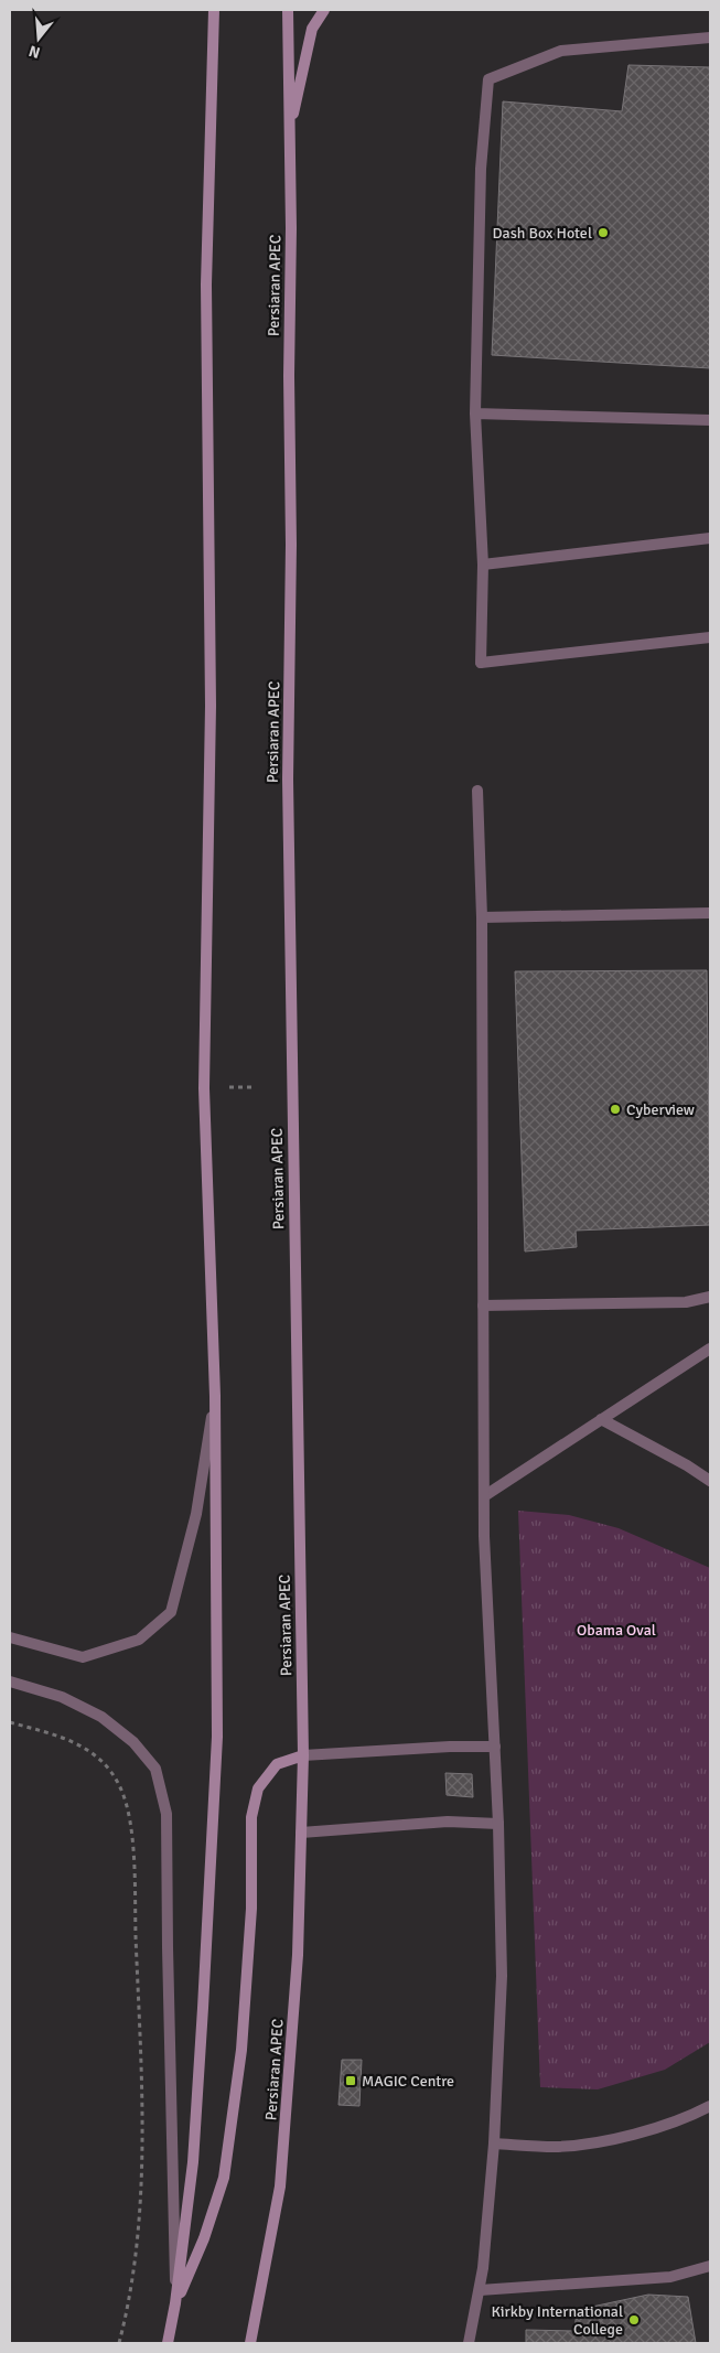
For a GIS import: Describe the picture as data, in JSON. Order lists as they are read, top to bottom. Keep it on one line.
{"streets":{"main road":["Persiaran APEC"]},"parks":["Obama Oval"],"places":{"other":["Dash Box Hotel","Cyberview","Kirkby International College"],"transit":["MAGIC Centre"]},"north":"bottom"}
